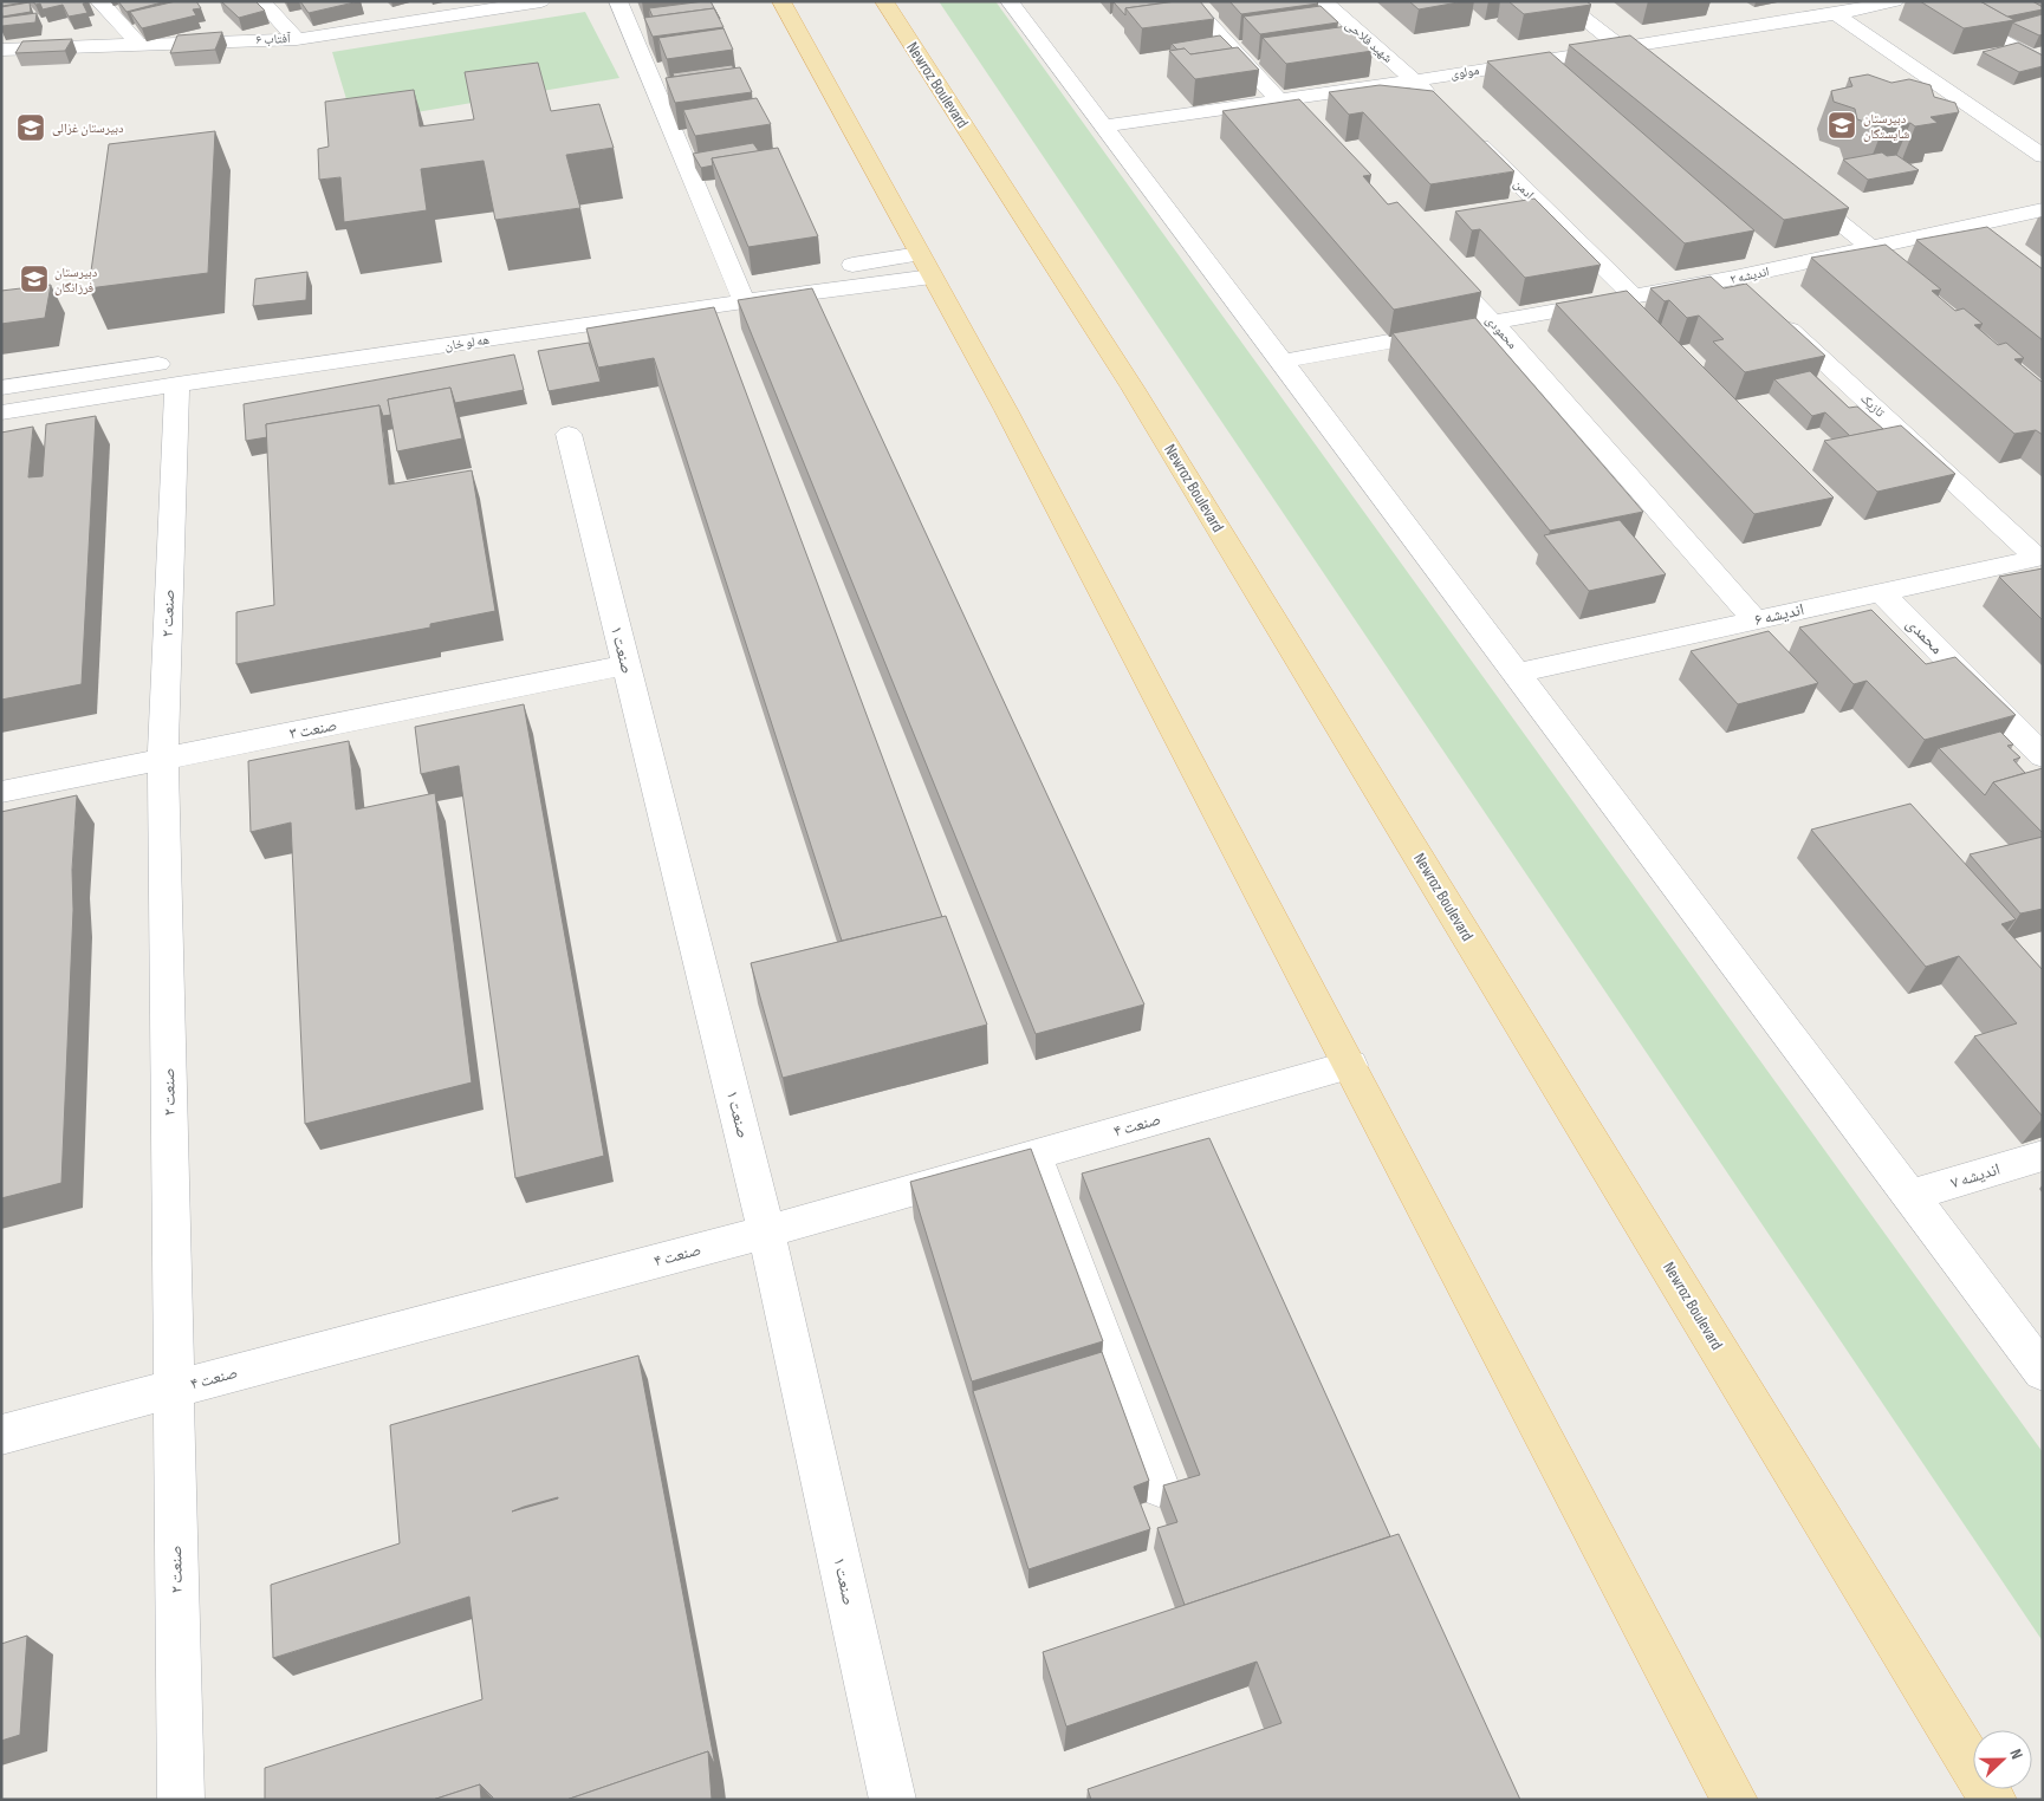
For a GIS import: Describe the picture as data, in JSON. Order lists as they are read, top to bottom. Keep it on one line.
{"streets":{"main road":["Newroz Boulevard"],"street":["آفتاب ۶","شهید فلاحی","مولوی","ادمن","اندیشه ۲","محمودی","هه لو خان","تازیک","صنعت ۲","اندیشه ۶","محمدی","صنعت ۱","صنعت ۳","صنعت ۴","اندیشه ۷"]},"crossings":[["شهید فلاحی","مولوی"],["ادمن","اندیشه ۲"],["اندیشه ۲","محمودی"],["اندیشه ۲","تازیک"],["محمودی","اندیشه ۶"],["هه لو خان","صنعت ۲"],["تازیک","اندیشه ۶"],["صنعت ۲","صنعت ۳"],["صنعت ۲","صنعت ۴"],["اندیشه ۶","محمدی"],["صنعت ۱","صنعت ۳"],["صنعت ۱","صنعت ۴"]],"places":{"school or university":["دبیرستان شایستگان","دبیرستان غزالی","دبیرستان فرزانگان"]},"north":"right"}
